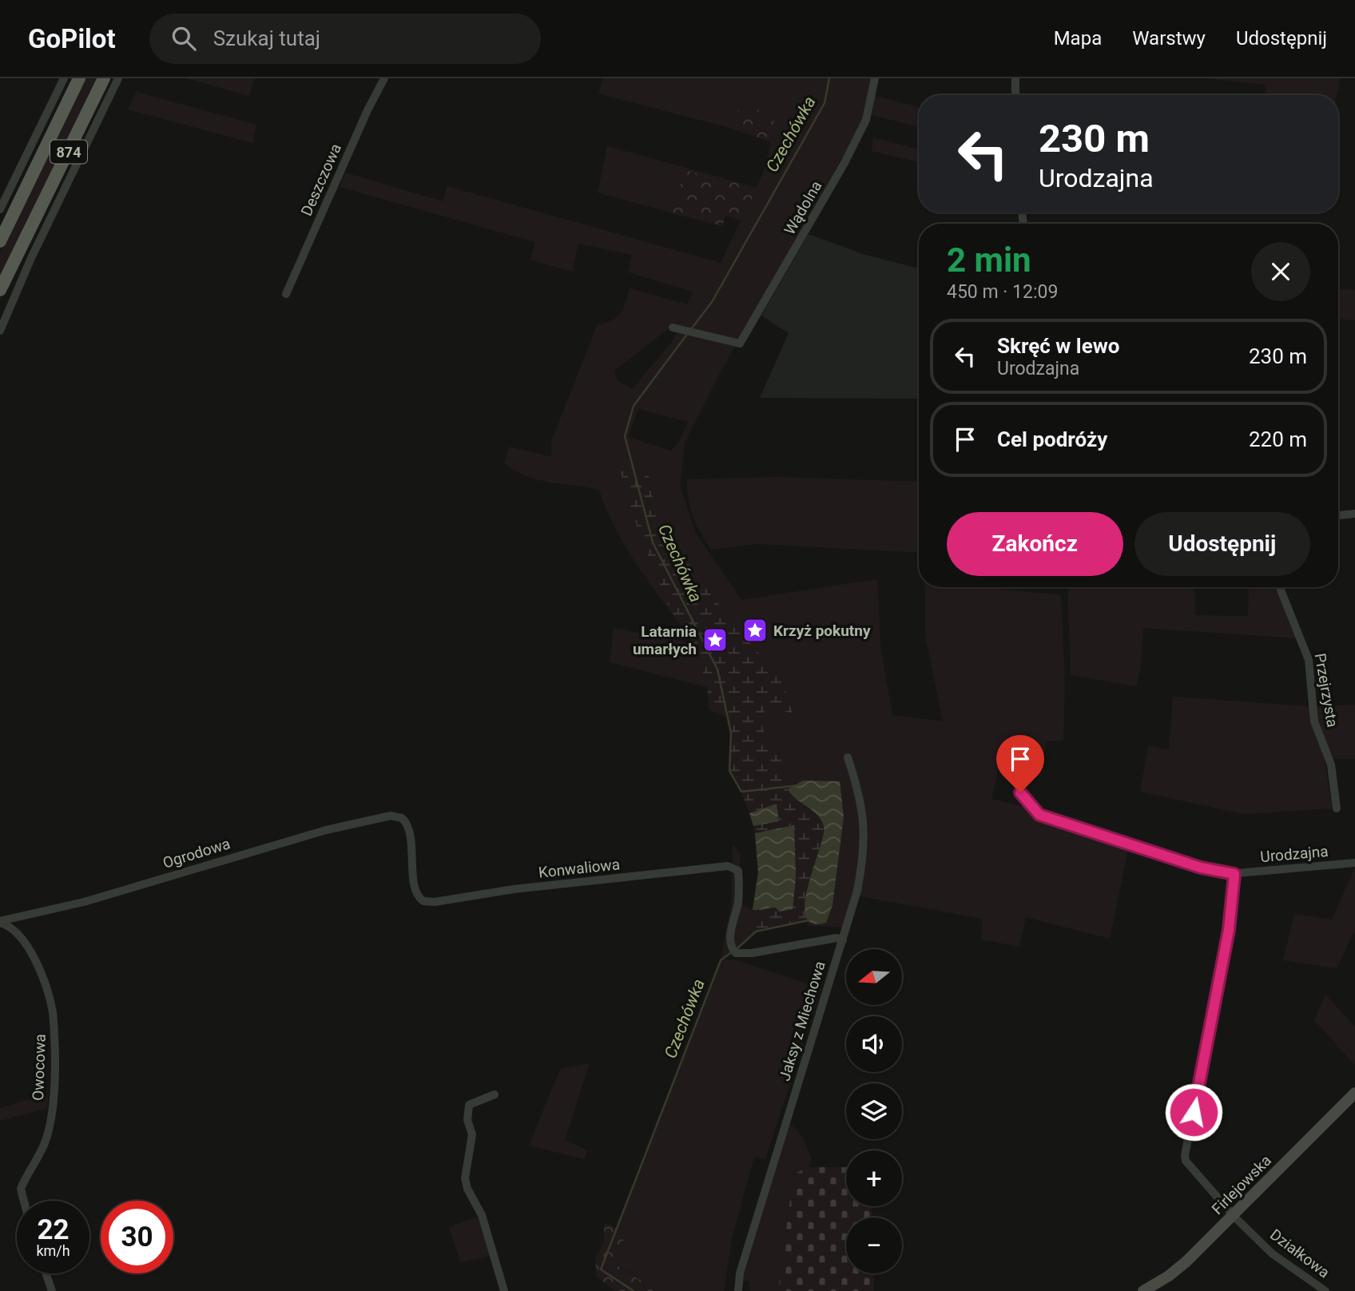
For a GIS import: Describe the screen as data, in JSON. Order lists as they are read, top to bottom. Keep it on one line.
{"streets":{"main road":["874"],"street":["Deszczowa","Wądolna","Przejrzysta","Ogrodowa","Urodzajna","Konwaliowa","Jaksy z Miechowa","Owocowa","Firlejowska","Działkowa"]},"crossings":[["Ogrodowa","Konwaliowa"],["Ogrodowa","Owocowa"],["Urodzajna","Działkowa"],["Konwaliowa","Jaksy z Miechowa"],["Firlejowska","Działkowa"]],"water":["Czechówka"],"places":{"place":["Krzyż pokutny","Latarnia umarłych"]},"north":"left","page":{"header":"GoPilot","search":"Szukaj tutaj","nav":["Mapa","Warstwy","Udostępnij"],"turn":["230 m","Urodzajna"],"heading":["2 min","450 m · 12:09"],"list":[{"name":"Skręć w lewo","note":"Urodzajna","value":"230 m"},{"name":"Cel podróży","value":"220 m"}],"buttons":["Zakończ","Udostępnij"],"map_buttons":["+","−"],"speed":"22 km/h","limit":"30"}}
